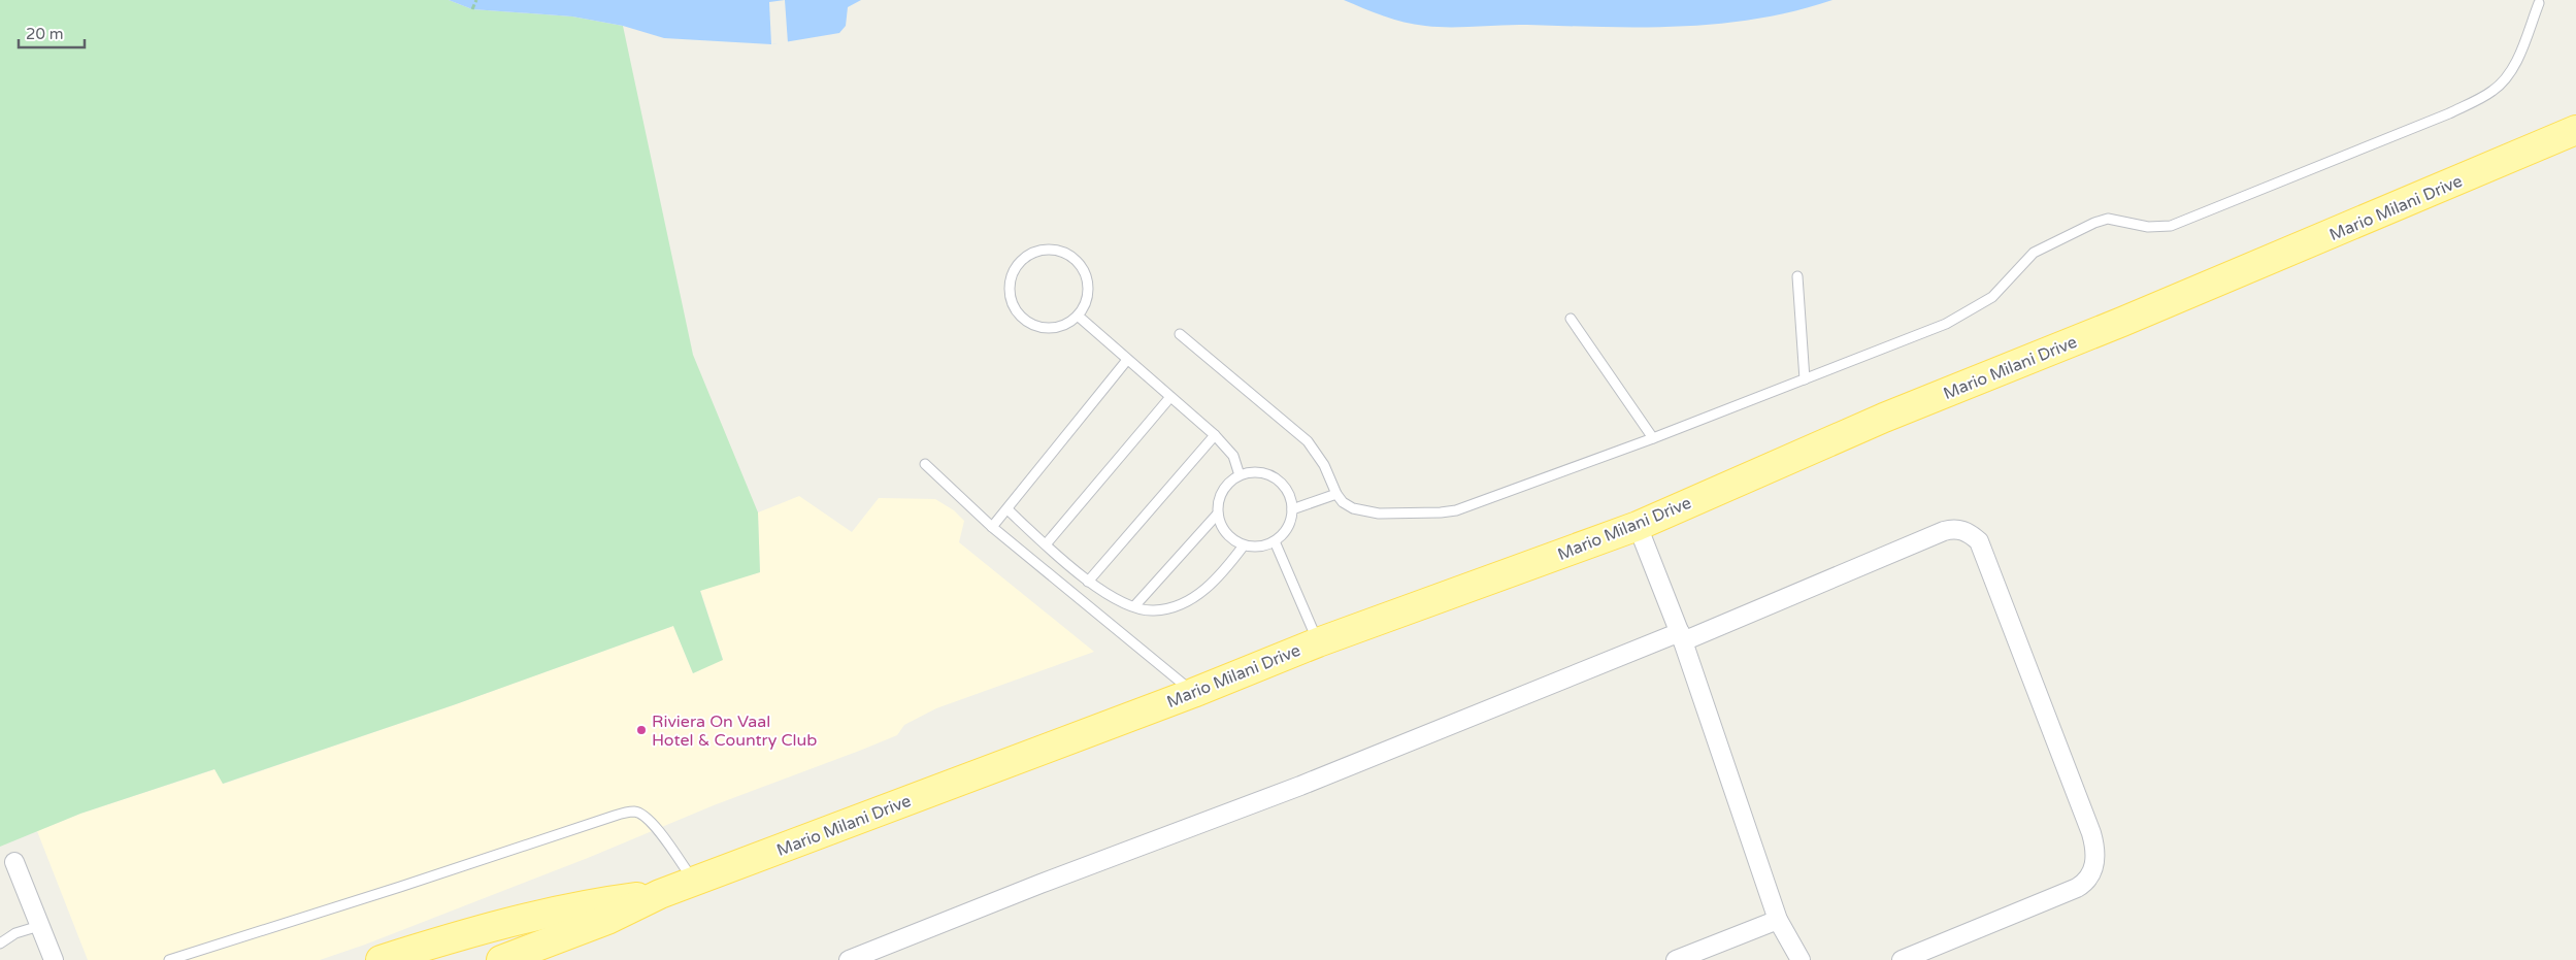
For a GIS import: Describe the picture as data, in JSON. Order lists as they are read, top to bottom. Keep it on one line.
{"streets":{"main road":["Mario Milani Drive"]},"places":["Riviera On Vaal Hotel & Country Club"],"scale_bar":"20 m"}
